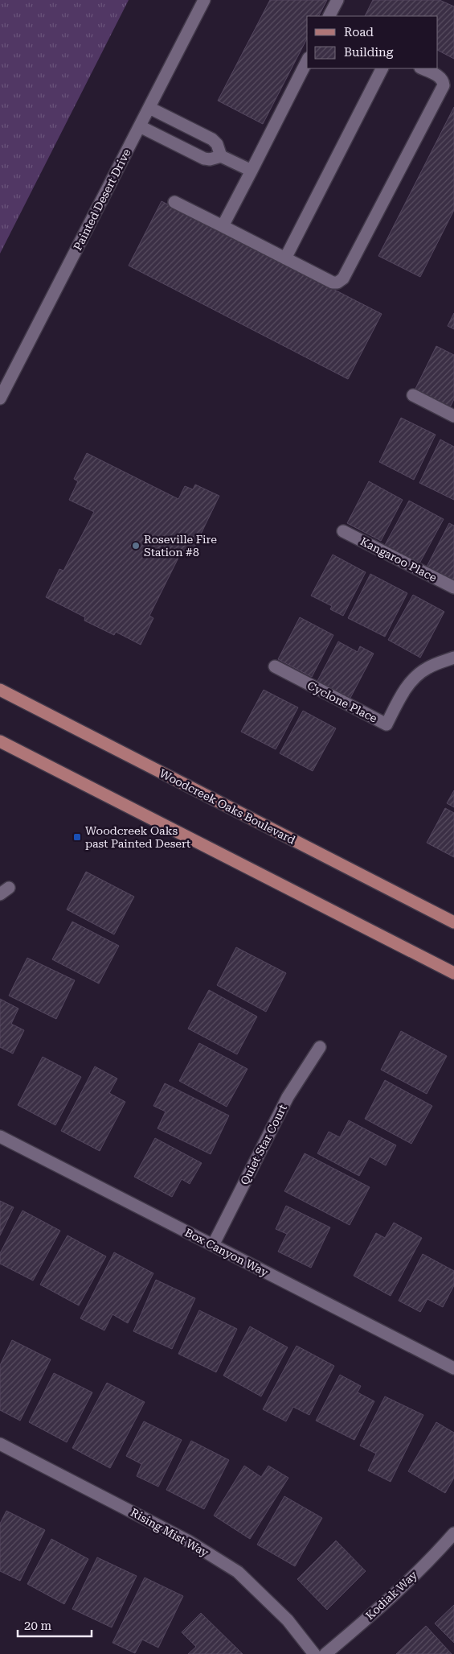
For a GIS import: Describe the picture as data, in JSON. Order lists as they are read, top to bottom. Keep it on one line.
{"streets":{"main road":["Woodcreek Oaks Boulevard"],"street":["Painted Desert Drive","Kangaroo Place","Cyclone Place","Quiet Star Court","Box Canyon Way","Rising Mist Way","Kodiak Way"]},"crossings":[["Quiet Star Court","Box Canyon Way"]],"places":{"other":["Roseville Fire Station #8"],"transit":["Woodcreek Oaks past Painted Desert"]},"legend":["Road","Building"],"scale_bar":"20 m"}
